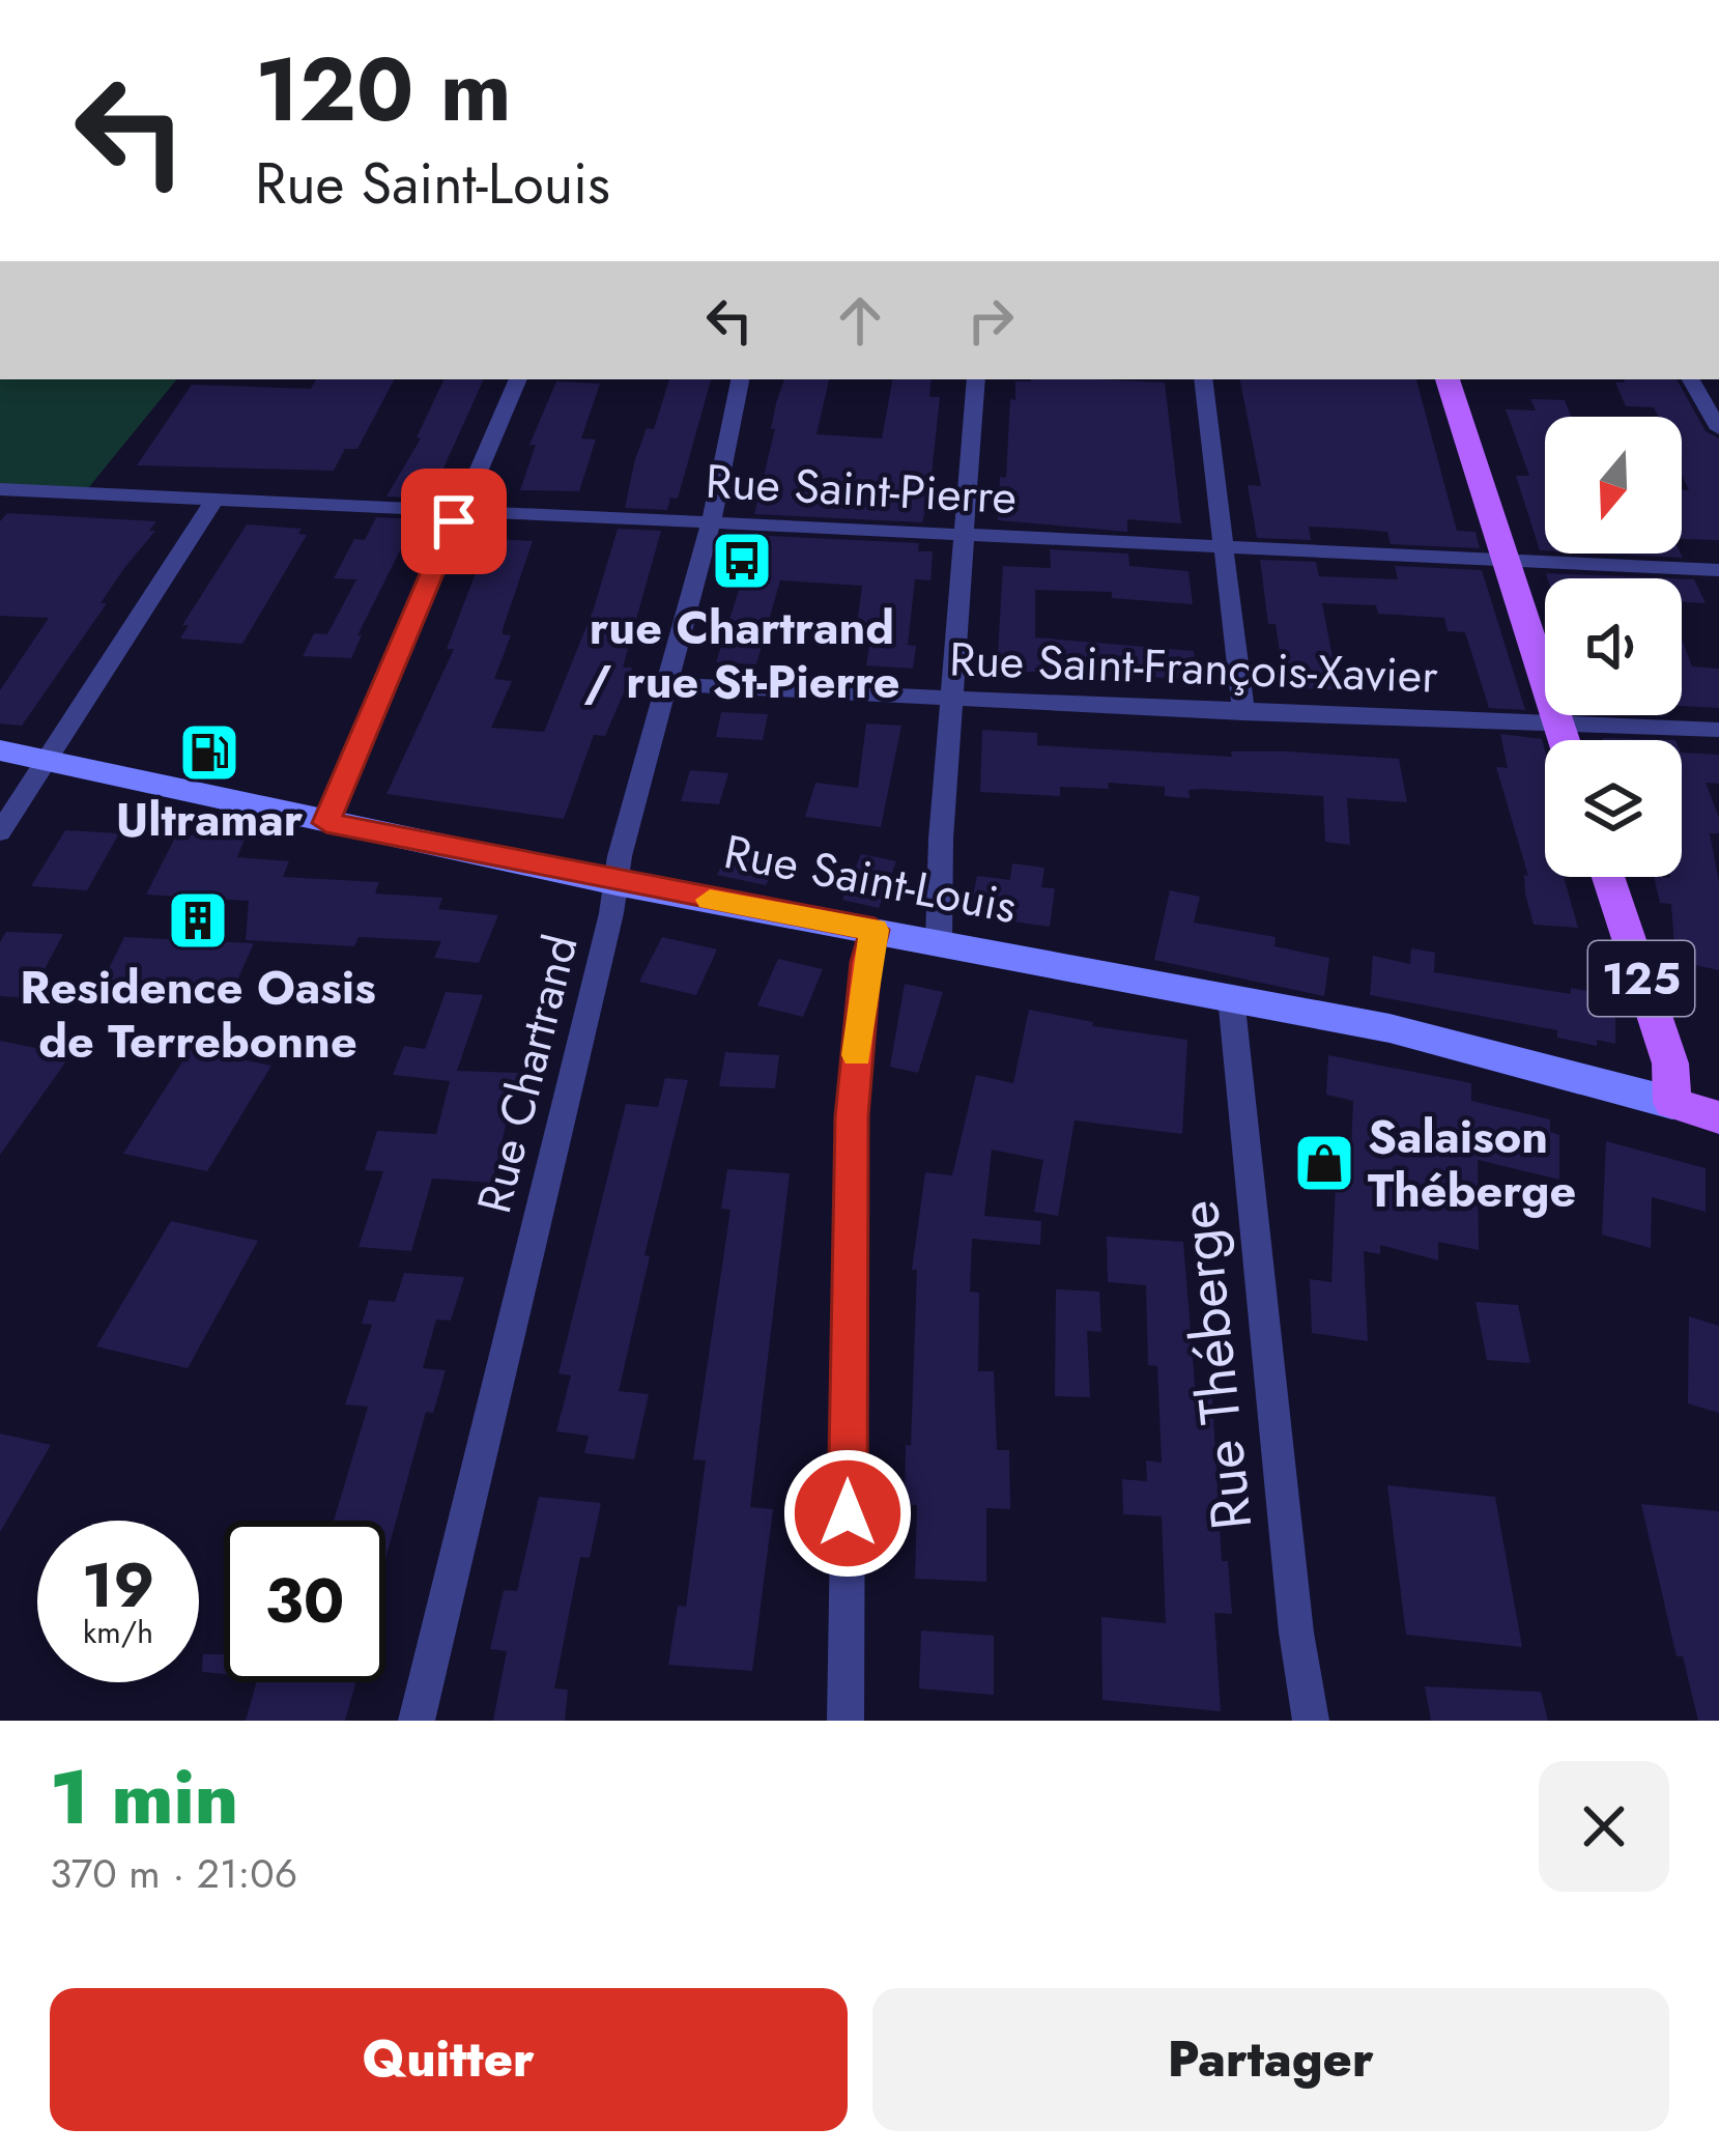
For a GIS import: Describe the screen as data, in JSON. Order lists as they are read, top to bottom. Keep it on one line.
{"streets":{"main road":["Rue Saint-Louis","125"],"street":["Rue Saint-Pierre","Rue Saint-François-Xavier","Rue Chartrand","Rue Théberge"]},"crossings":[["Rue Saint-Pierre","Rue Chartrand"],["Rue Saint-François-Xavier","Rue Chartrand"],["Rue Saint-Louis","125"],["Rue Saint-Louis","Rue Chartrand"],["Rue Saint-Louis","Rue Théberge"]],"places":{"bus stop":["rue Chartrand / rue St-Pierre"],"fuel station":["Ultramar"],"building":["Residence Oasis de Terrebonne"],"shop":["Salaison Théberge"]},"north":"bottom","page":{"turn":["120 m","Rue Saint-Louis"],"speed":"19 km/h","limit":"30","heading":["1 min","370 m · 21:06"],"buttons":["Quitter","Partager"]}}
